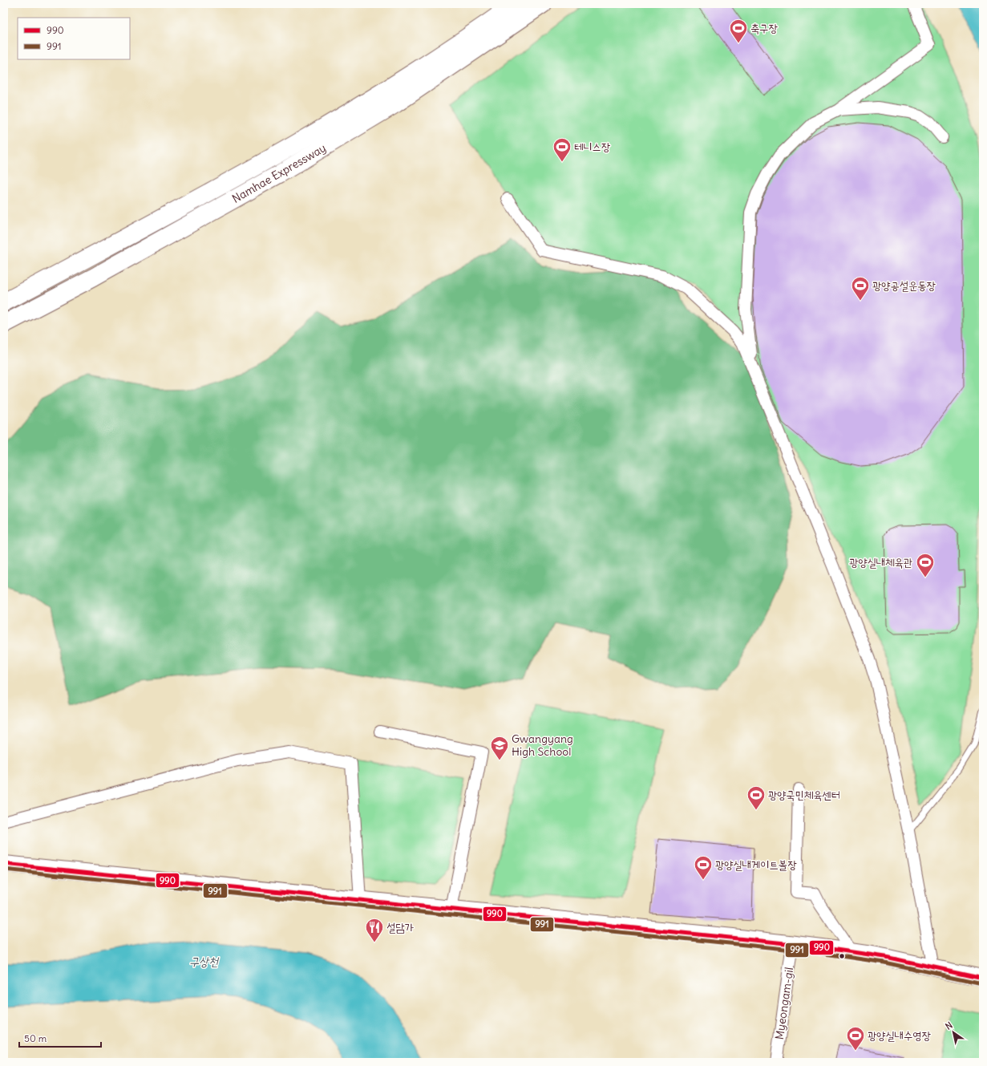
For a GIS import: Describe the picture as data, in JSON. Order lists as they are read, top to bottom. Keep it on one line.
{"streets":{"highway":["Namhae Expressway"],"street":["Myeongam-gil"]},"water":["구상천"],"places":{"sports":["축구장","테니스장","광양공설운동장","광양실내체육관","광양국민체육센터","광양실내게이트볼장","광양실내수영장"],"school or university":["Gwangyang High School"],"restaurant":["설담가"]},"lines":["transit line 990","transit line 991"],"legend":["990","991"],"scale_bar":"50 m","north":"top left"}
